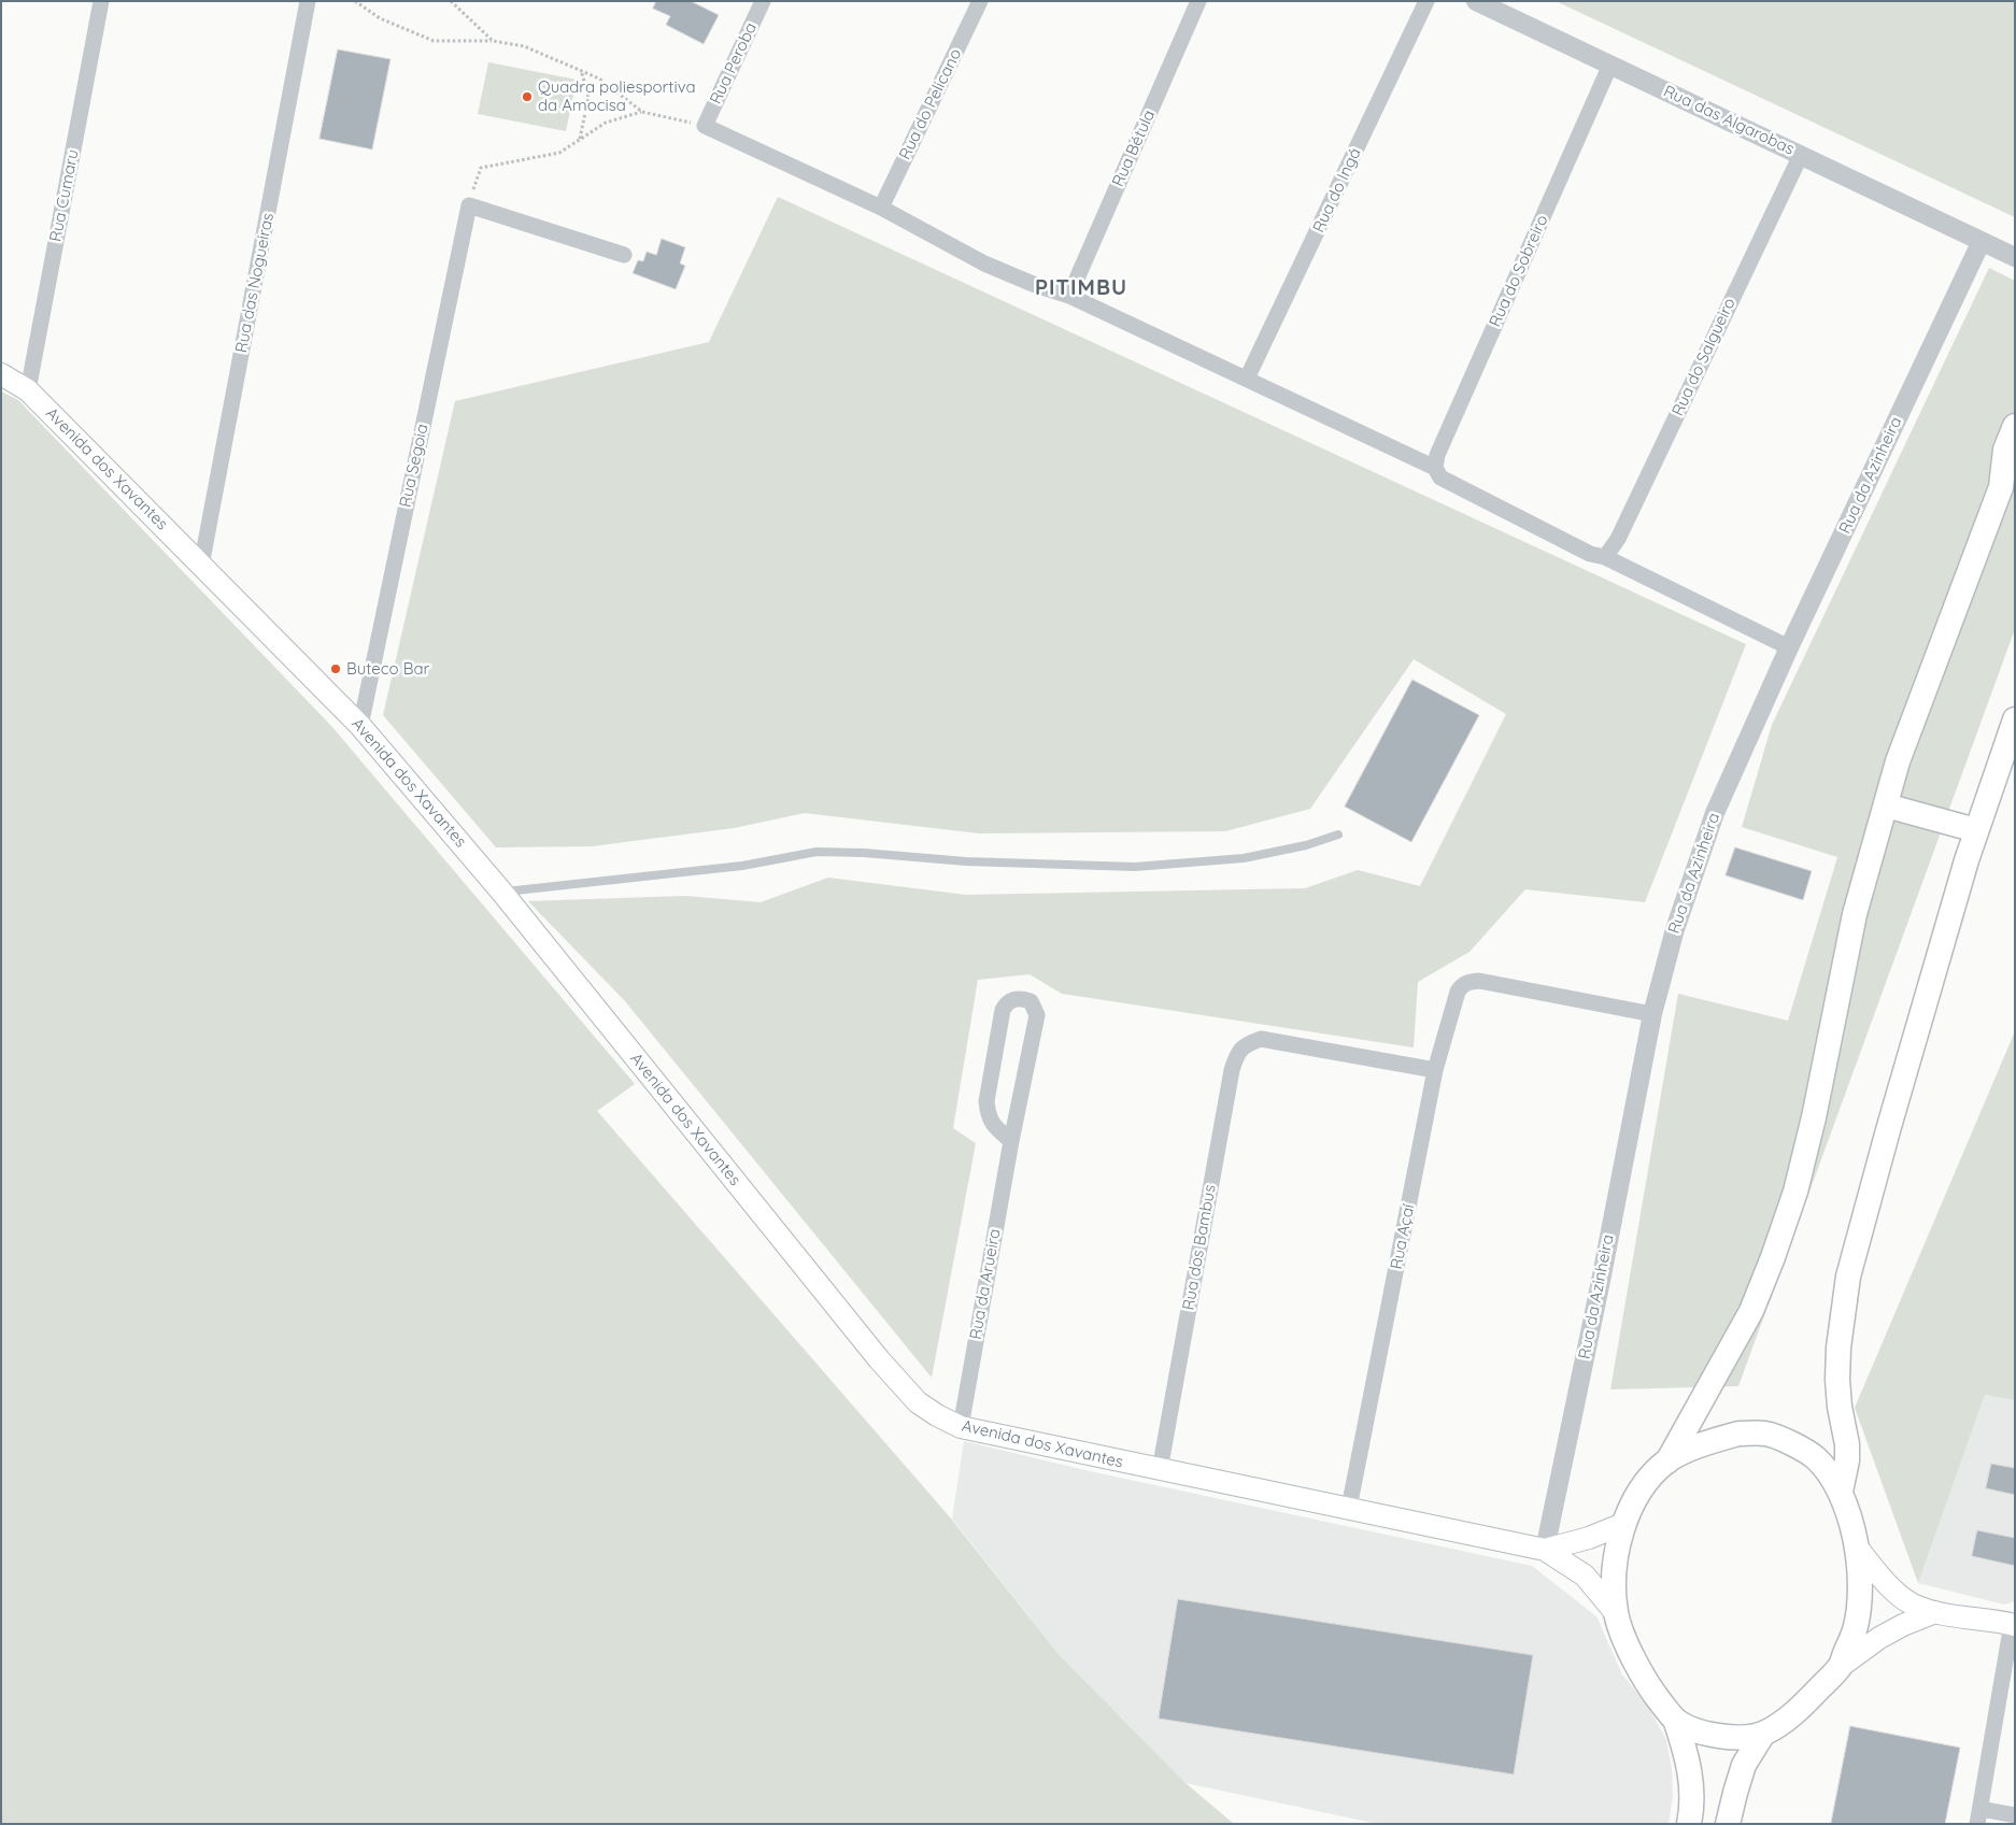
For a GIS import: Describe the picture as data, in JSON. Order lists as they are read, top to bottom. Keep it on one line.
{"streets":{"main road":["Avenida dos Xavantes"],"street":["Rua Peroba","Rua do Pelicano","Rua das Algarobas","Rua Bétula","Rua do Ingá","Rua Cumaru","Rua do Sobreiro","Rua das Nogueiras","Rua do Salgueiro","Rua Segoia","Rua da Azinheira","Rua Açaí","Rua dos Bambus","Rua da Arueira"]},"crossings":[["Rua das Algarobas","Rua do Sobreiro"],["Rua das Algarobas","Rua do Salgueiro"],["Rua das Algarobas","Rua da Azinheira"],["Rua Cumaru","Avenida dos Xavantes"],["Rua das Nogueiras","Avenida dos Xavantes"],["Rua Segoia","Avenida dos Xavantes"],["Avenida dos Xavantes","Rua da Azinheira"],["Avenida dos Xavantes","Rua Açaí"],["Avenida dos Xavantes","Rua dos Bambus"],["Avenida dos Xavantes","Rua da Arueira"],["Rua da Azinheira","Rua Açaí"],["Rua Açaí","Rua dos Bambus"]],"districts":["PITIMBU"],"places":["Quadra poliesportiva da Amocisa","Buteco Bar"]}
